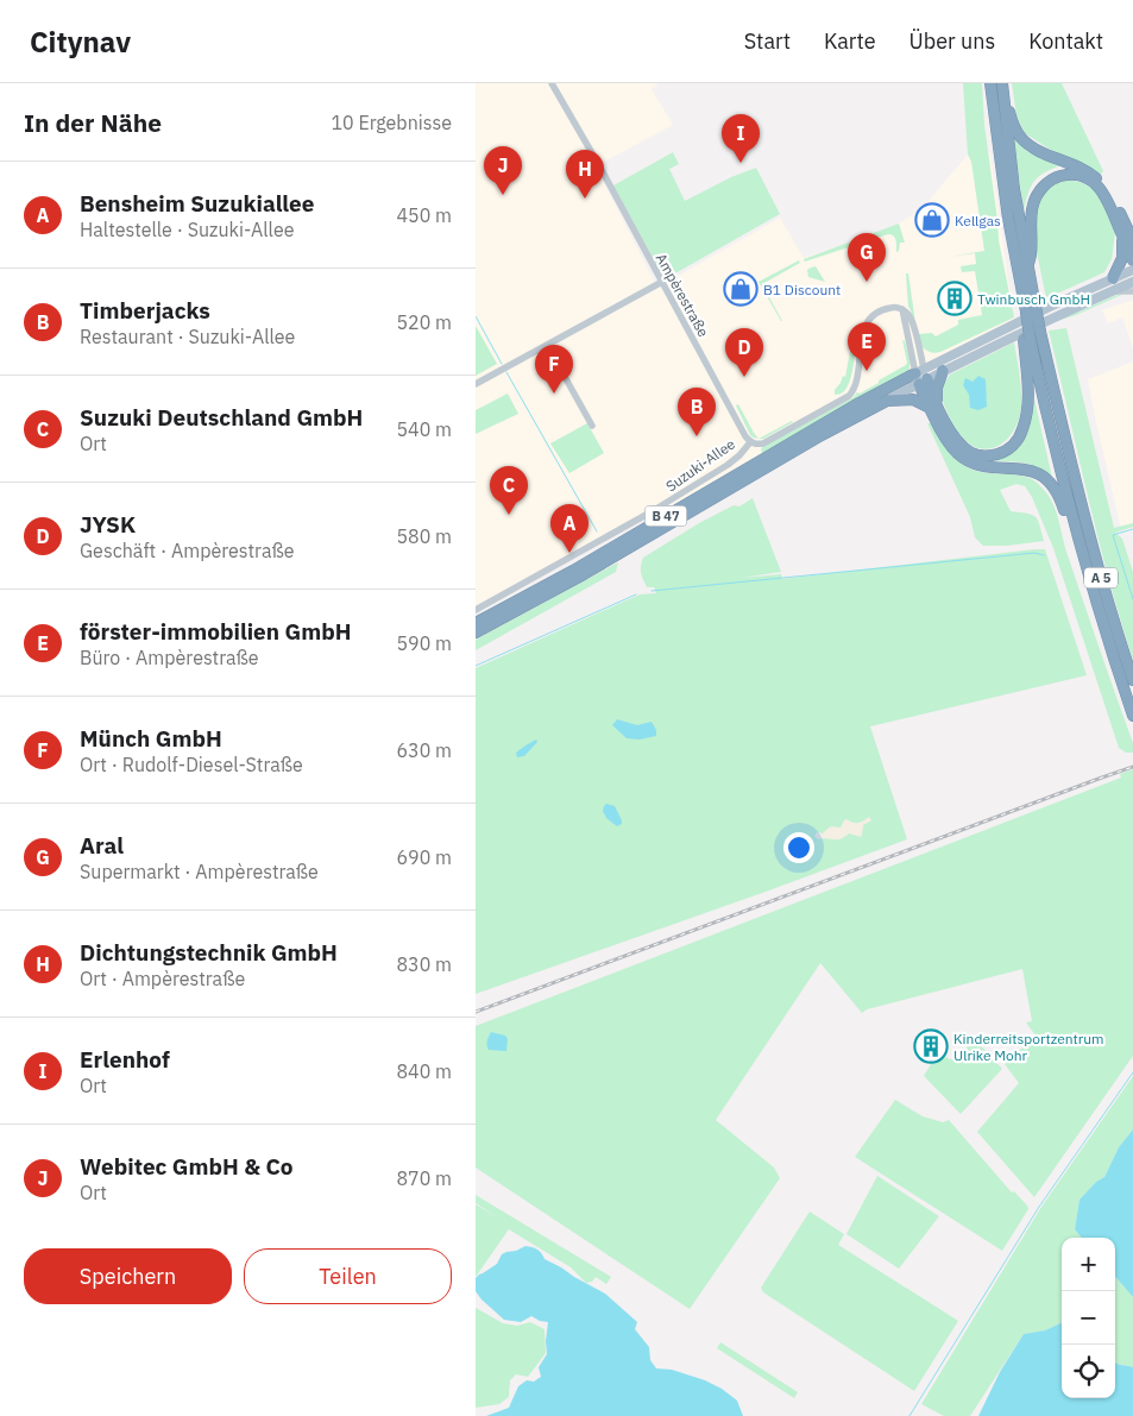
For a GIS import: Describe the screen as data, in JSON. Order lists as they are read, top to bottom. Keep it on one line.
{"streets":{"highway":["B 47","A 5"],"street":["Ampèrestraße","Suzuki-Allee"]},"crossings":[["Ampèrestraße","Suzuki-Allee"]],"places":{"shop":["Kellgas","B1 Discount"],"building":["Twinbusch GmbH","Kinderreitsportzentrum Ulrike Mohr"]},"page":{"header":"Citynav","nav":["Start","Karte","Über uns","Kontakt"],"heading":["In der Nähe","10 Ergebnisse"],"pins":["I","J","H","G","E","D","F","B","C","A"],"list":[{"mark":"A","name":"Bensheim Suzukiallee","note":"Haltestelle · Suzuki-Allee","value":"450 m"},{"mark":"B","name":"Timberjacks","note":"Restaurant · Suzuki-Allee","value":"520 m"},{"mark":"C","name":"Suzuki Deutschland GmbH","note":"Ort","value":"540 m"},{"mark":"D","name":"JYSK","note":"Geschäft · Ampèrestraße","value":"580 m"},{"mark":"E","name":"förster-immobilien GmbH","note":"Büro · Ampèrestraße","value":"590 m"},{"mark":"F","name":"Münch GmbH","note":"Ort · Rudolf-Diesel-Straße","value":"630 m"},{"mark":"G","name":"Aral","note":"Supermarkt · Ampèrestraße","value":"690 m"},{"mark":"H","name":"Dichtungstechnik GmbH","note":"Ort · Ampèrestraße","value":"830 m"},{"mark":"I","name":"Erlenhof","note":"Ort","value":"840 m"},{"mark":"J","name":"Webitec GmbH & Co","note":"Ort","value":"870 m"}],"buttons":["Speichern","Teilen"],"map_buttons":["+","−"]}}
